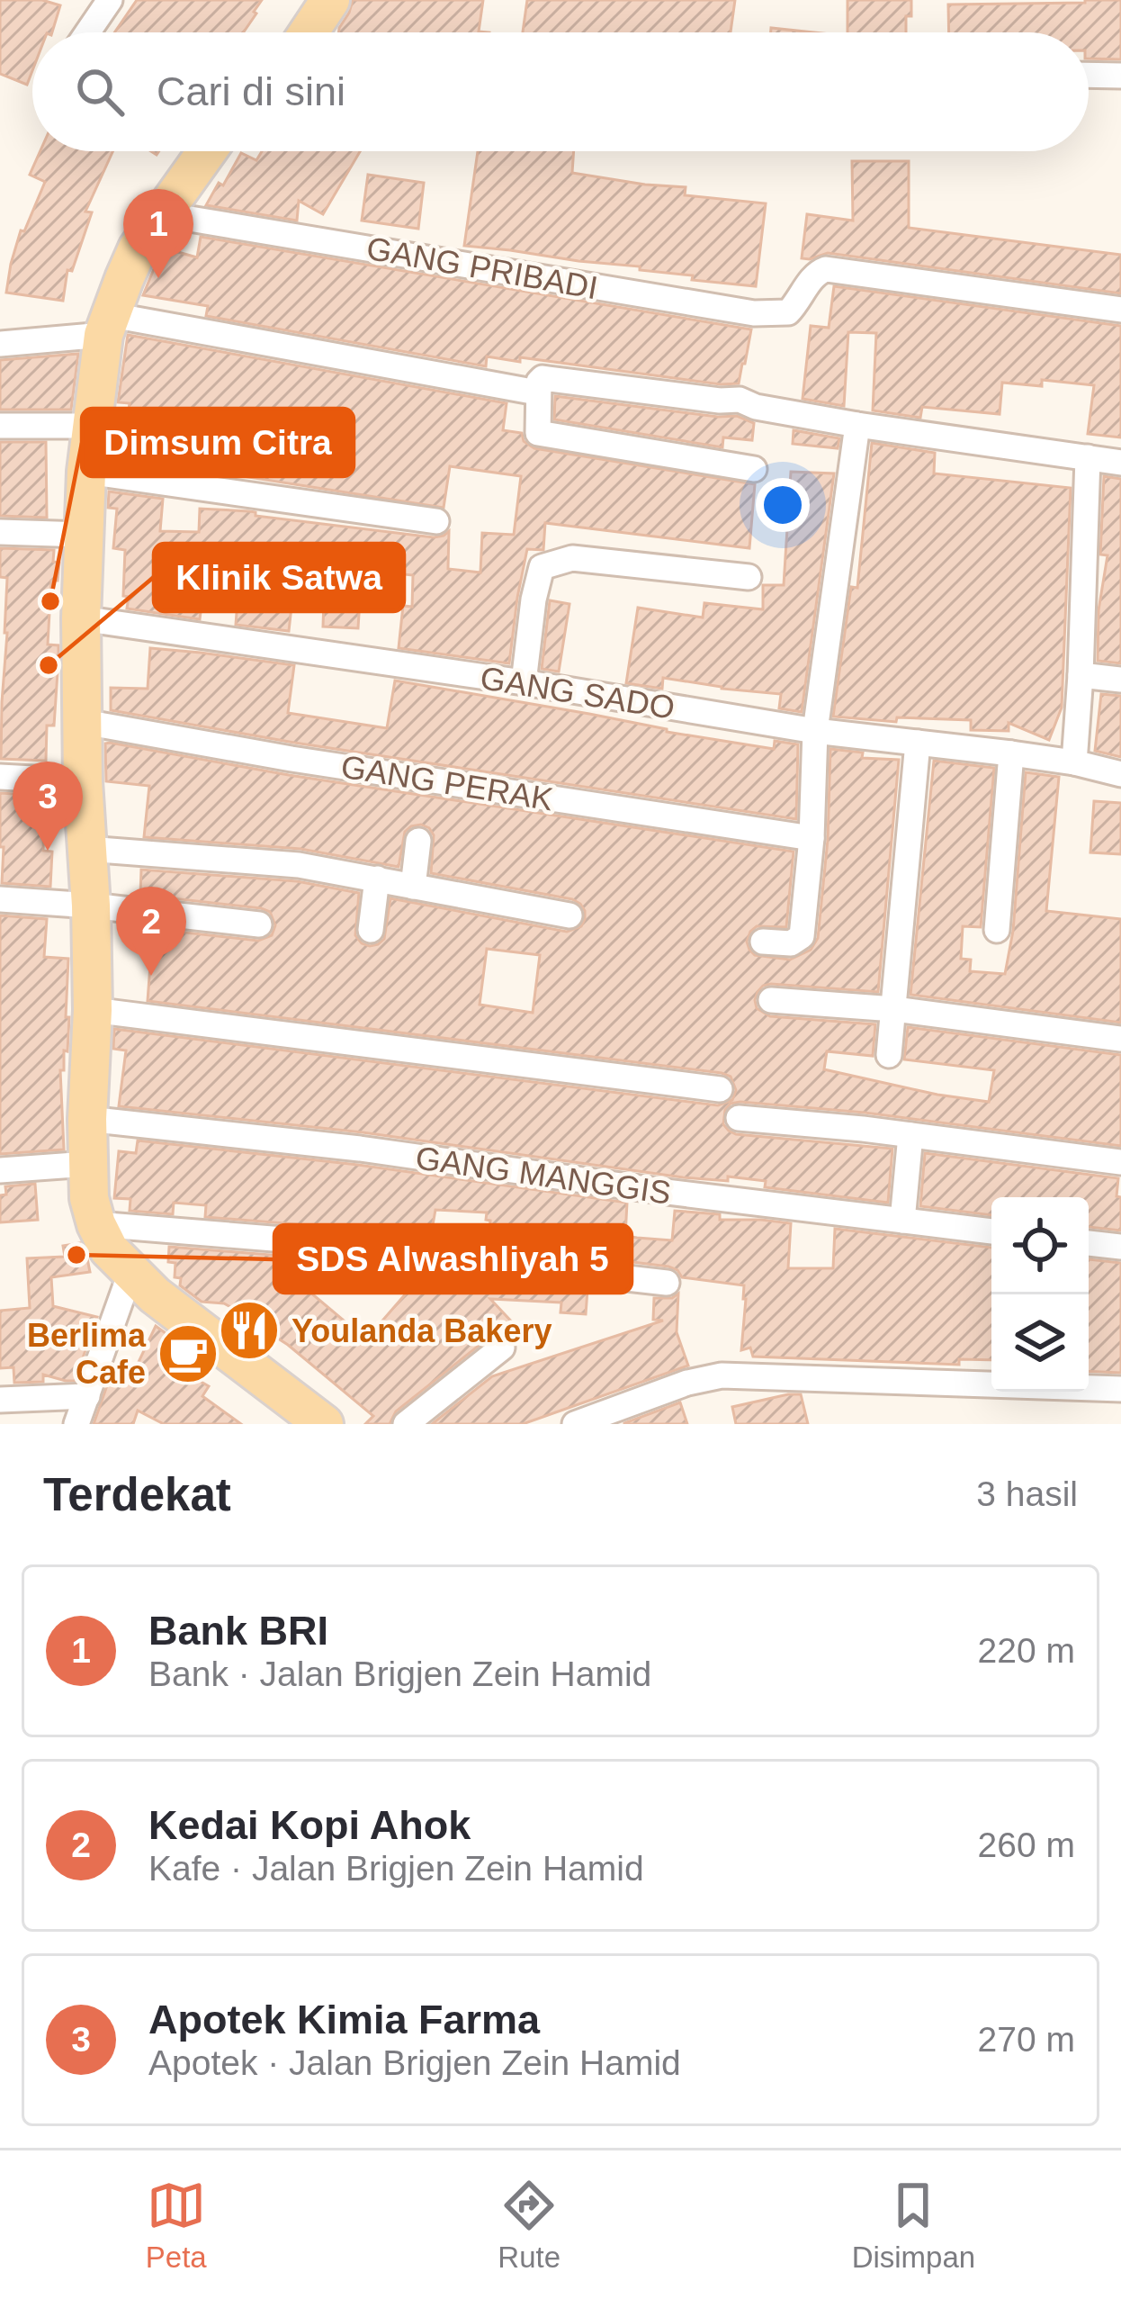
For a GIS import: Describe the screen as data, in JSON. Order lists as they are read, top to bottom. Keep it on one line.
{"streets":{"street":["GANG PRIBADI","GANG SADO","GANG PERAK","GANG MANGGIS"]},"places":{"other":["Dimsum Citra","Klinik Satwa","SDS Alwashliyah 5"],"restaurant":["Youlanda Bakery"],"cafe":["Berlima Cafe"]},"page":{"search":"Cari di sini","pins":["1","3","2"],"heading":["Terdekat","3 hasil"],"list":[{"mark":"1","name":"Bank BRI","note":"Bank · Jalan Brigjen Zein Hamid","value":"220 m"},{"mark":"2","name":"Kedai Kopi Ahok","note":"Kafe · Jalan Brigjen Zein Hamid","value":"260 m"},{"mark":"3","name":"Apotek Kimia Farma","note":"Apotek · Jalan Brigjen Zein Hamid","value":"270 m"}],"nav":["Peta","Rute","Disimpan"]}}
